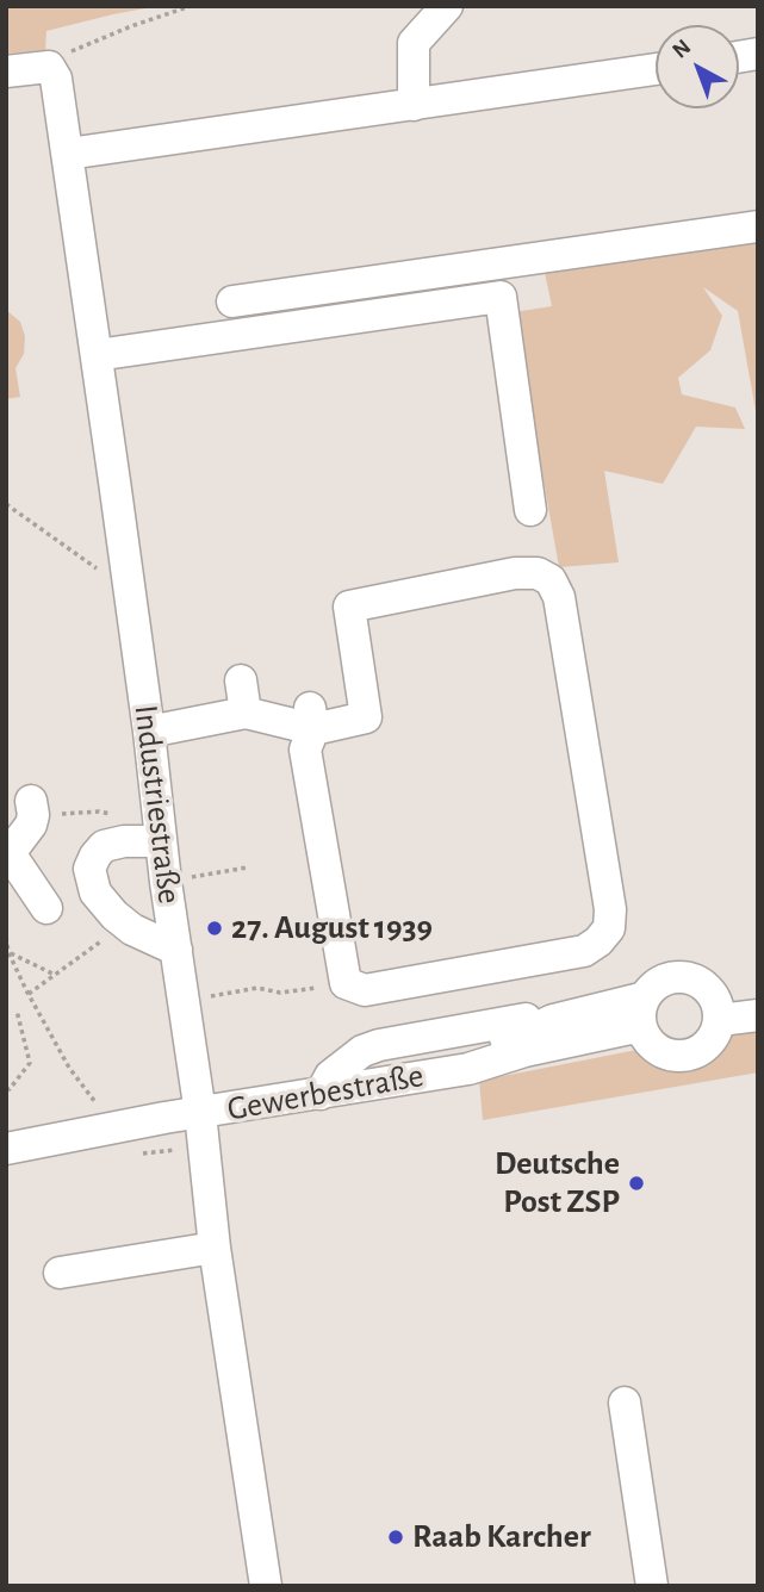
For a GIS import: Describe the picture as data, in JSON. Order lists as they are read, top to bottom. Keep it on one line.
{"streets":{"street":["Industriestraße","Gewerbestraße"]},"crossings":[["Industriestraße","Gewerbestraße"]],"places":["27. August 1939","Deutsche Post ZSP","Raab Karcher"],"north":"top left"}
